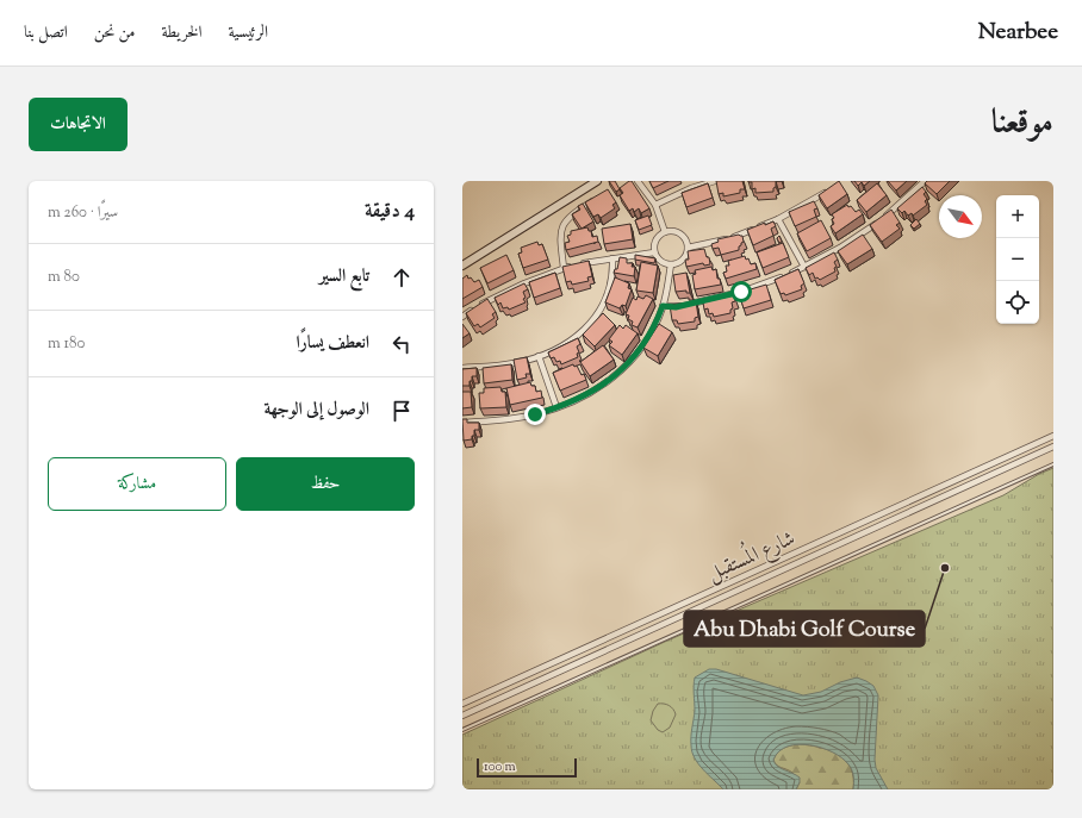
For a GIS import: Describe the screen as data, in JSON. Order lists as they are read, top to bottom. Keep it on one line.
{"streets":{"street":["شارع المُستقبل"]},"places":["Abu Dhabi Golf Course"],"scale_bar":"100 m","north":"bottom right","page":{"header":"Nearbee","nav":["الرئيسية","الخريطة","من نحن","اتصل بنا"],"title":"موقعنا","buttons":["الاتجاهات",["حفظ","مشاركة"]],"heading":["4 دقيقة","سيرًا · 260 m"],"map_buttons":["+","−"],"list":[["تابع السير","80 m"],["انعطف يسارًا","180 m"],"الوصول إلى الوجهة"],"scale":"100 m"}}
